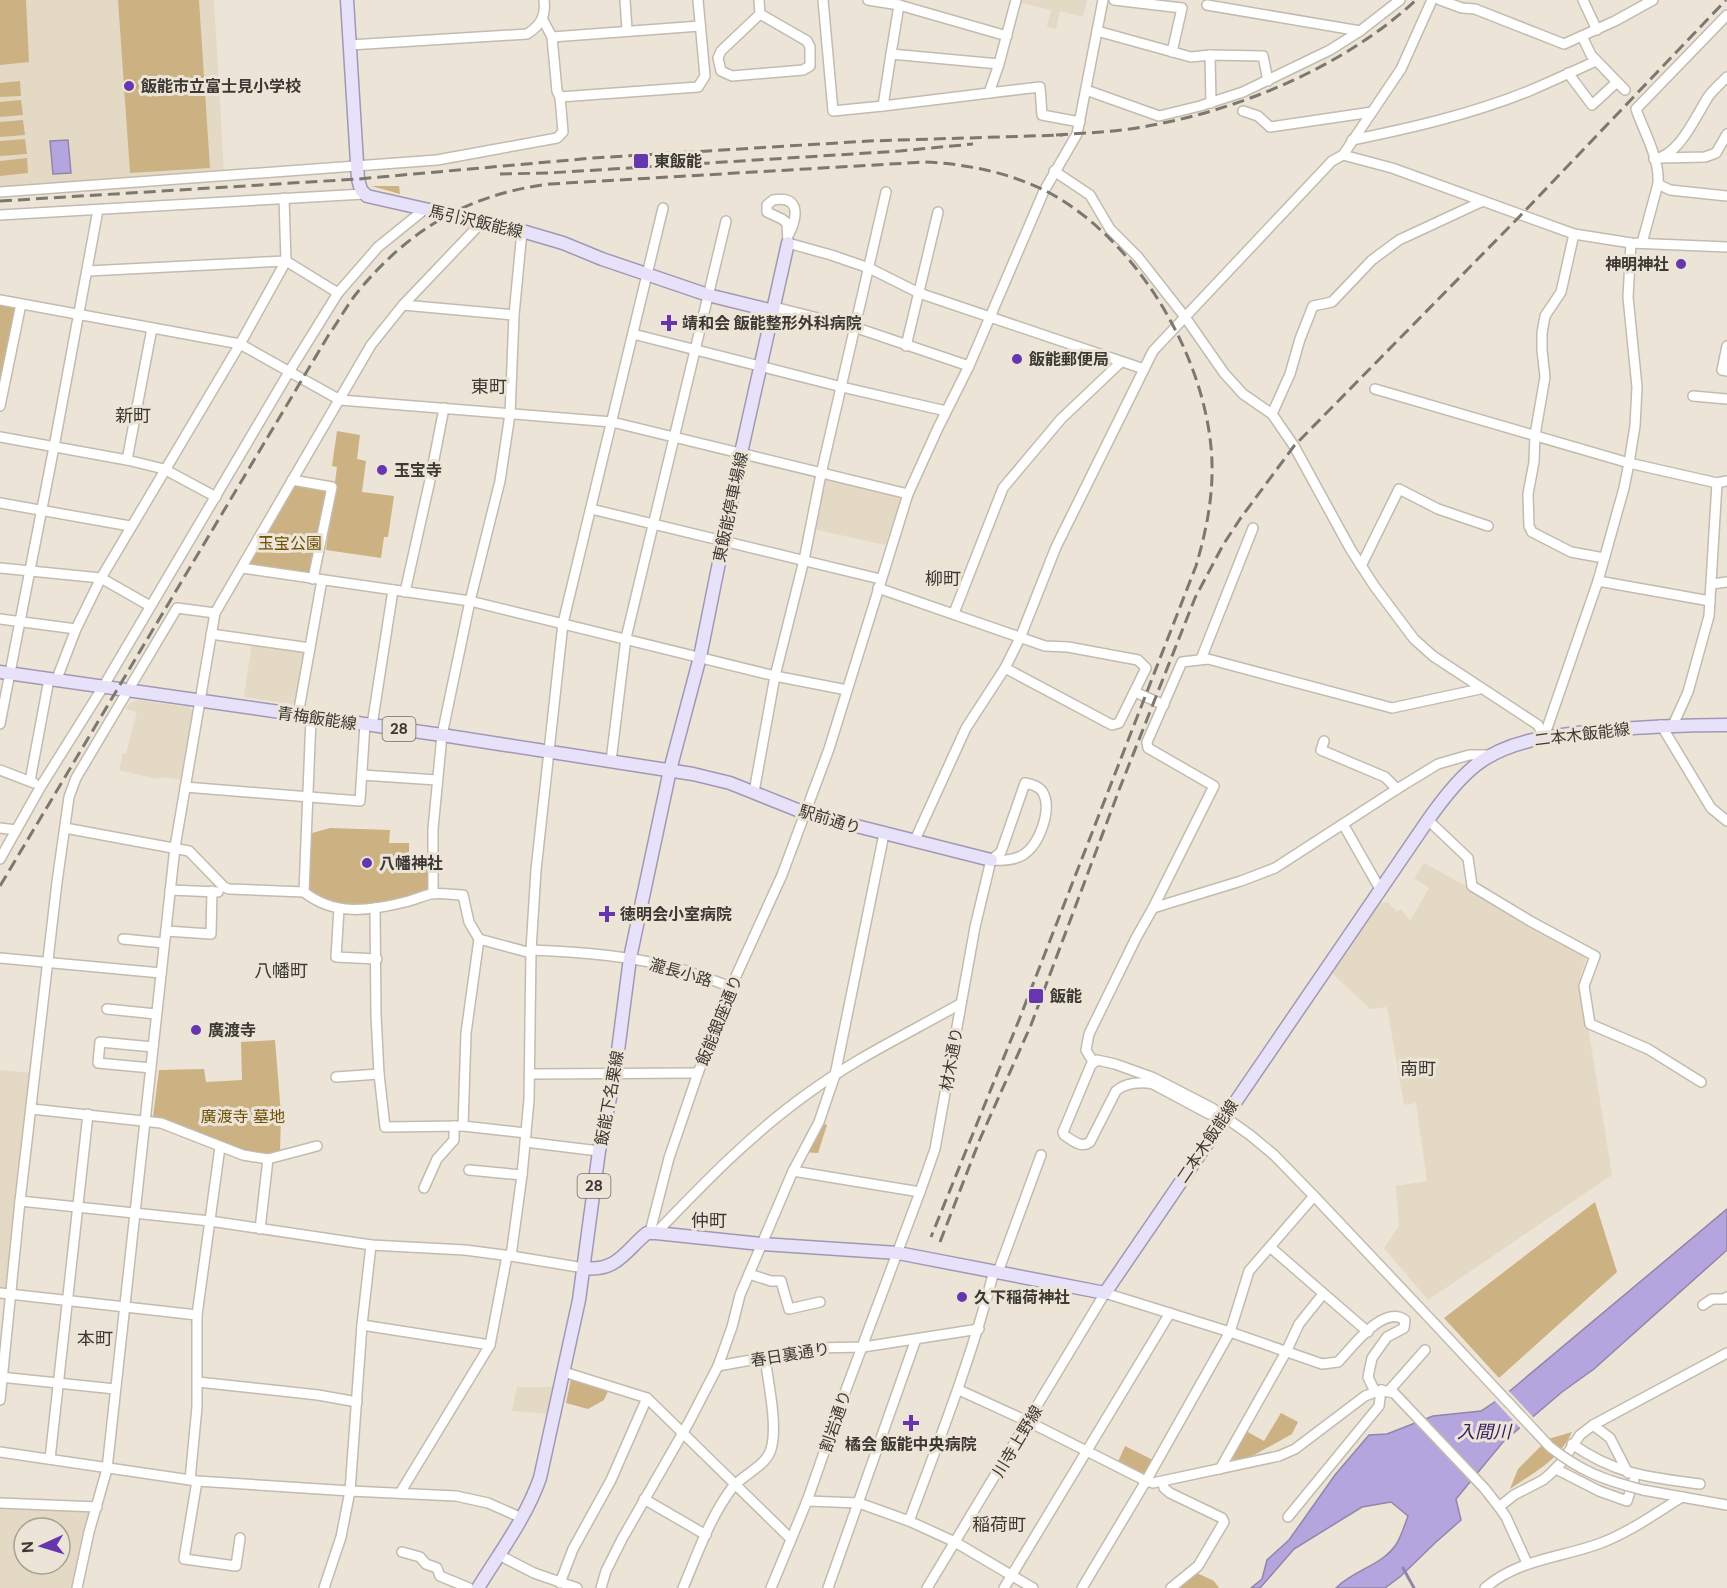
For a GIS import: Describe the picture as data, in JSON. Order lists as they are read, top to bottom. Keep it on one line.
{"streets":{"main road":["馬引沢飯能線","東飯能停車場線","青梅飯能線","28","二本木飯能線","駅前通り","飯能下名栗線"],"street":["瀧長小路","飯能銀座通り","材木通り","春日裏通り","割岩通り","川寺上野線"]},"crossings":[["馬引沢飯能線","東飯能停車場線"],["東飯能停車場線","青梅飯能線"],["東飯能停車場線","駅前通り"],["東飯能停車場線","飯能下名栗線"],["青梅飯能線","駅前通り"],["青梅飯能線","飯能下名栗線"],["二本木飯能線","川寺上野線"],["駅前通り","飯能銀座通り"],["駅前通り","材木通り"],["駅前通り","飯能下名栗線"],["瀧長小路","飯能銀座通り"],["瀧長小路","飯能下名栗線"],["材木通り","割岩通り"],["春日裏通り","割岩通り"]],"districts":["東町","新町","柳町","八幡町","南町","仲町","本町","稲荷町"],"water":["入間川"],"parks":["玉宝公園","廣渡寺 墓地"],"places":{"other":["飯能市立富士見小学校","神明神社","飯能郵便局","玉宝寺","八幡神社","廣渡寺","久下稲荷神社"],"transit":["東飯能","飯能"],"health":["靖和会 飯能整形外科病院","徳明会小室病院","橘会 飯能中央病院"]},"north":"left"}
